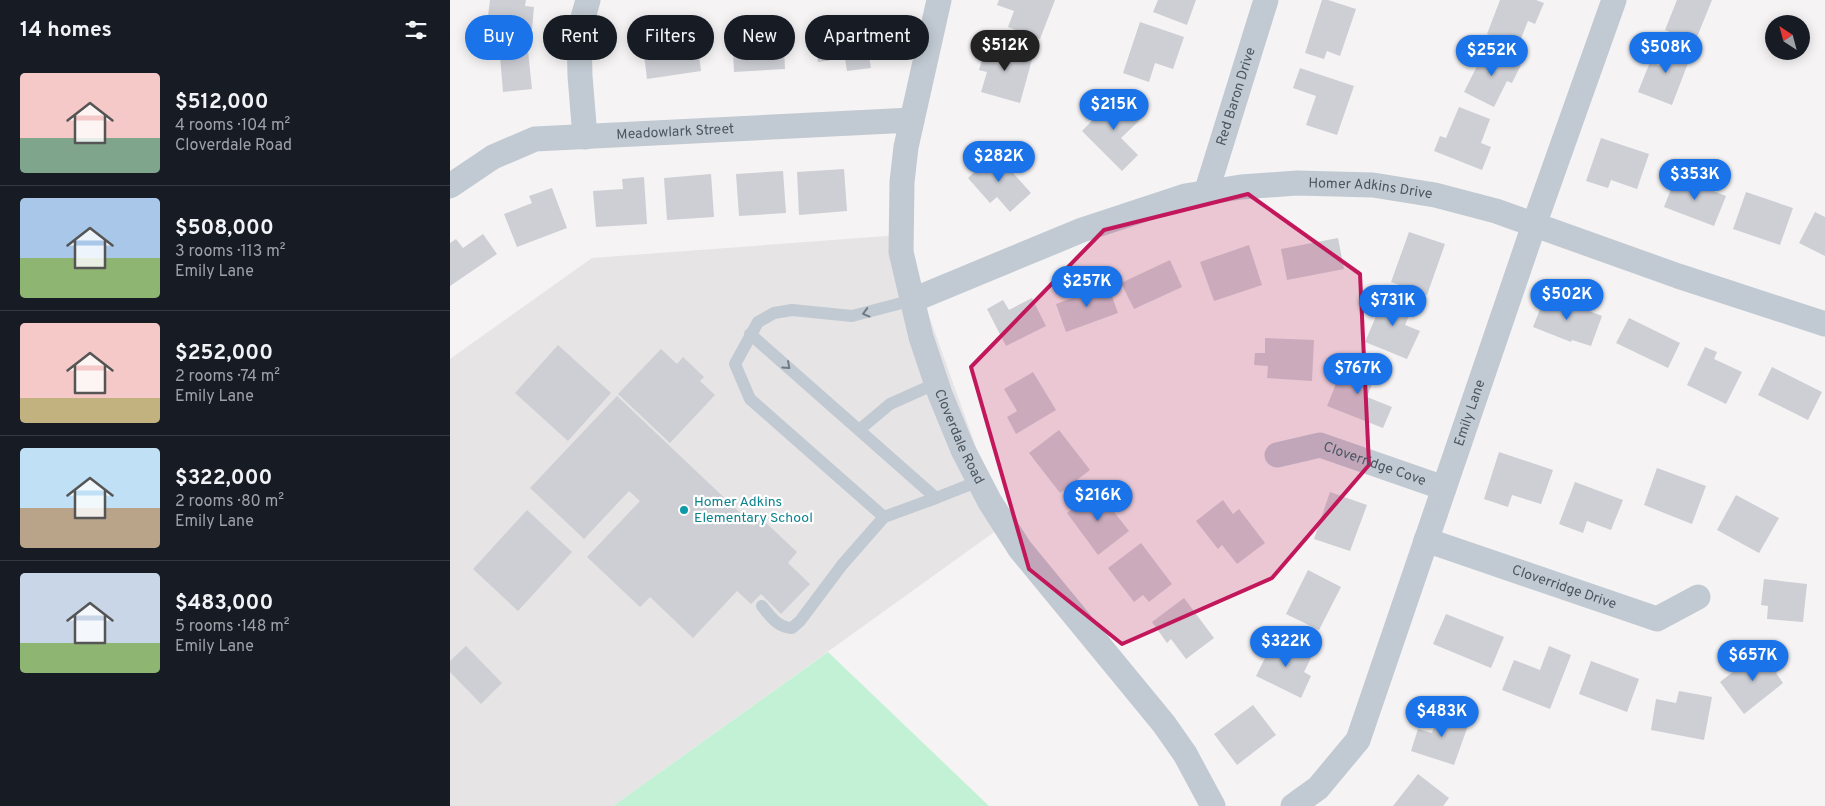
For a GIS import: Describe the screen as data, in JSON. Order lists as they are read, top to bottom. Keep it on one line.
{"streets":{"street":["Red Baron Drive","Meadowlark Street","Homer Adkins Drive","Emily Lane","Cloverdale Road","Cloverridge Cove","Cloverridge Drive"]},"crossings":[["Red Baron Drive","Homer Adkins Drive"],["Meadowlark Street","Cloverdale Road"],["Homer Adkins Drive","Emily Lane"],["Homer Adkins Drive","Cloverdale Road"],["Emily Lane","Cloverridge Cove"],["Emily Lane","Cloverridge Drive"]],"places":["Homer Adkins Elementary School"],"north":"top left","page":{"heading":"14 homes","chip":["Buy","Rent","Filters","New","Apartment"],"price":["$512K","$508K","$252K","$215K","$282K","$353K","$257K","$502K","$731K","$767K","$216K","$322K","$657K","$483K"],"list":[{"name":"$512,000","note":"4 rooms · 104 m² · Cloverdale Road"},{"name":"$508,000","note":"3 rooms · 113 m² · Emily Lane"},{"name":"$252,000","note":"2 rooms · 74 m² · Emily Lane"},{"name":"$322,000","note":"2 rooms · 80 m² · Emily Lane"},{"name":"$483,000","note":"5 rooms · 148 m² · Emily Lane"}]}}
